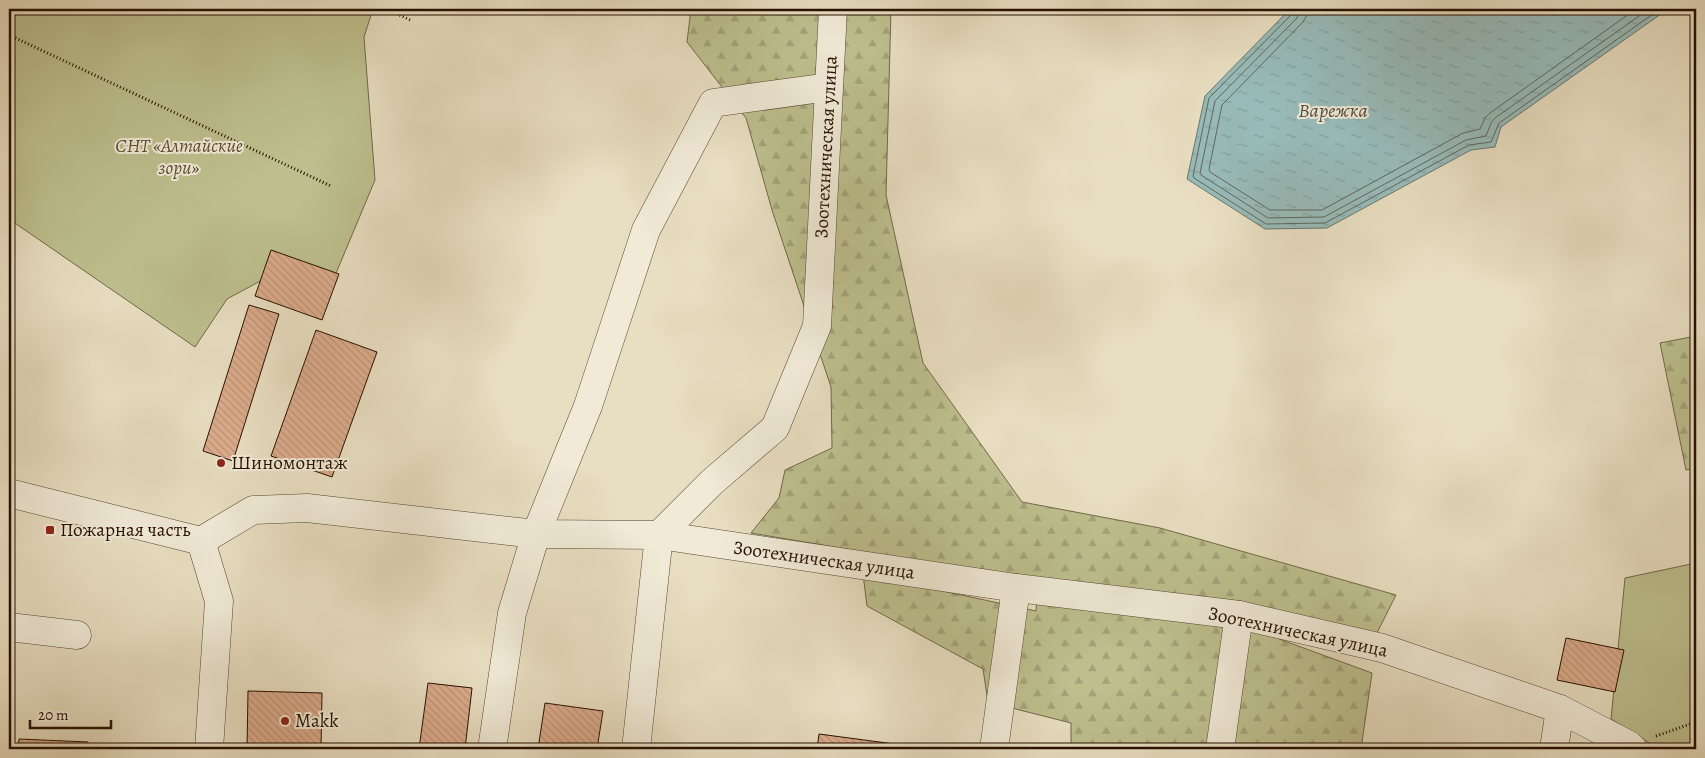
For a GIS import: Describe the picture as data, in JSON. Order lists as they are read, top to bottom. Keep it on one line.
{"streets":{"street":["Зоотехническая улица"]},"water":["Варежка"],"parks":["СНТ «Алтайские зори»"],"places":{"other":["Шиномонтаж","Makk"],"transit":["Пожарная часть"]},"scale_bar":"20 m"}
